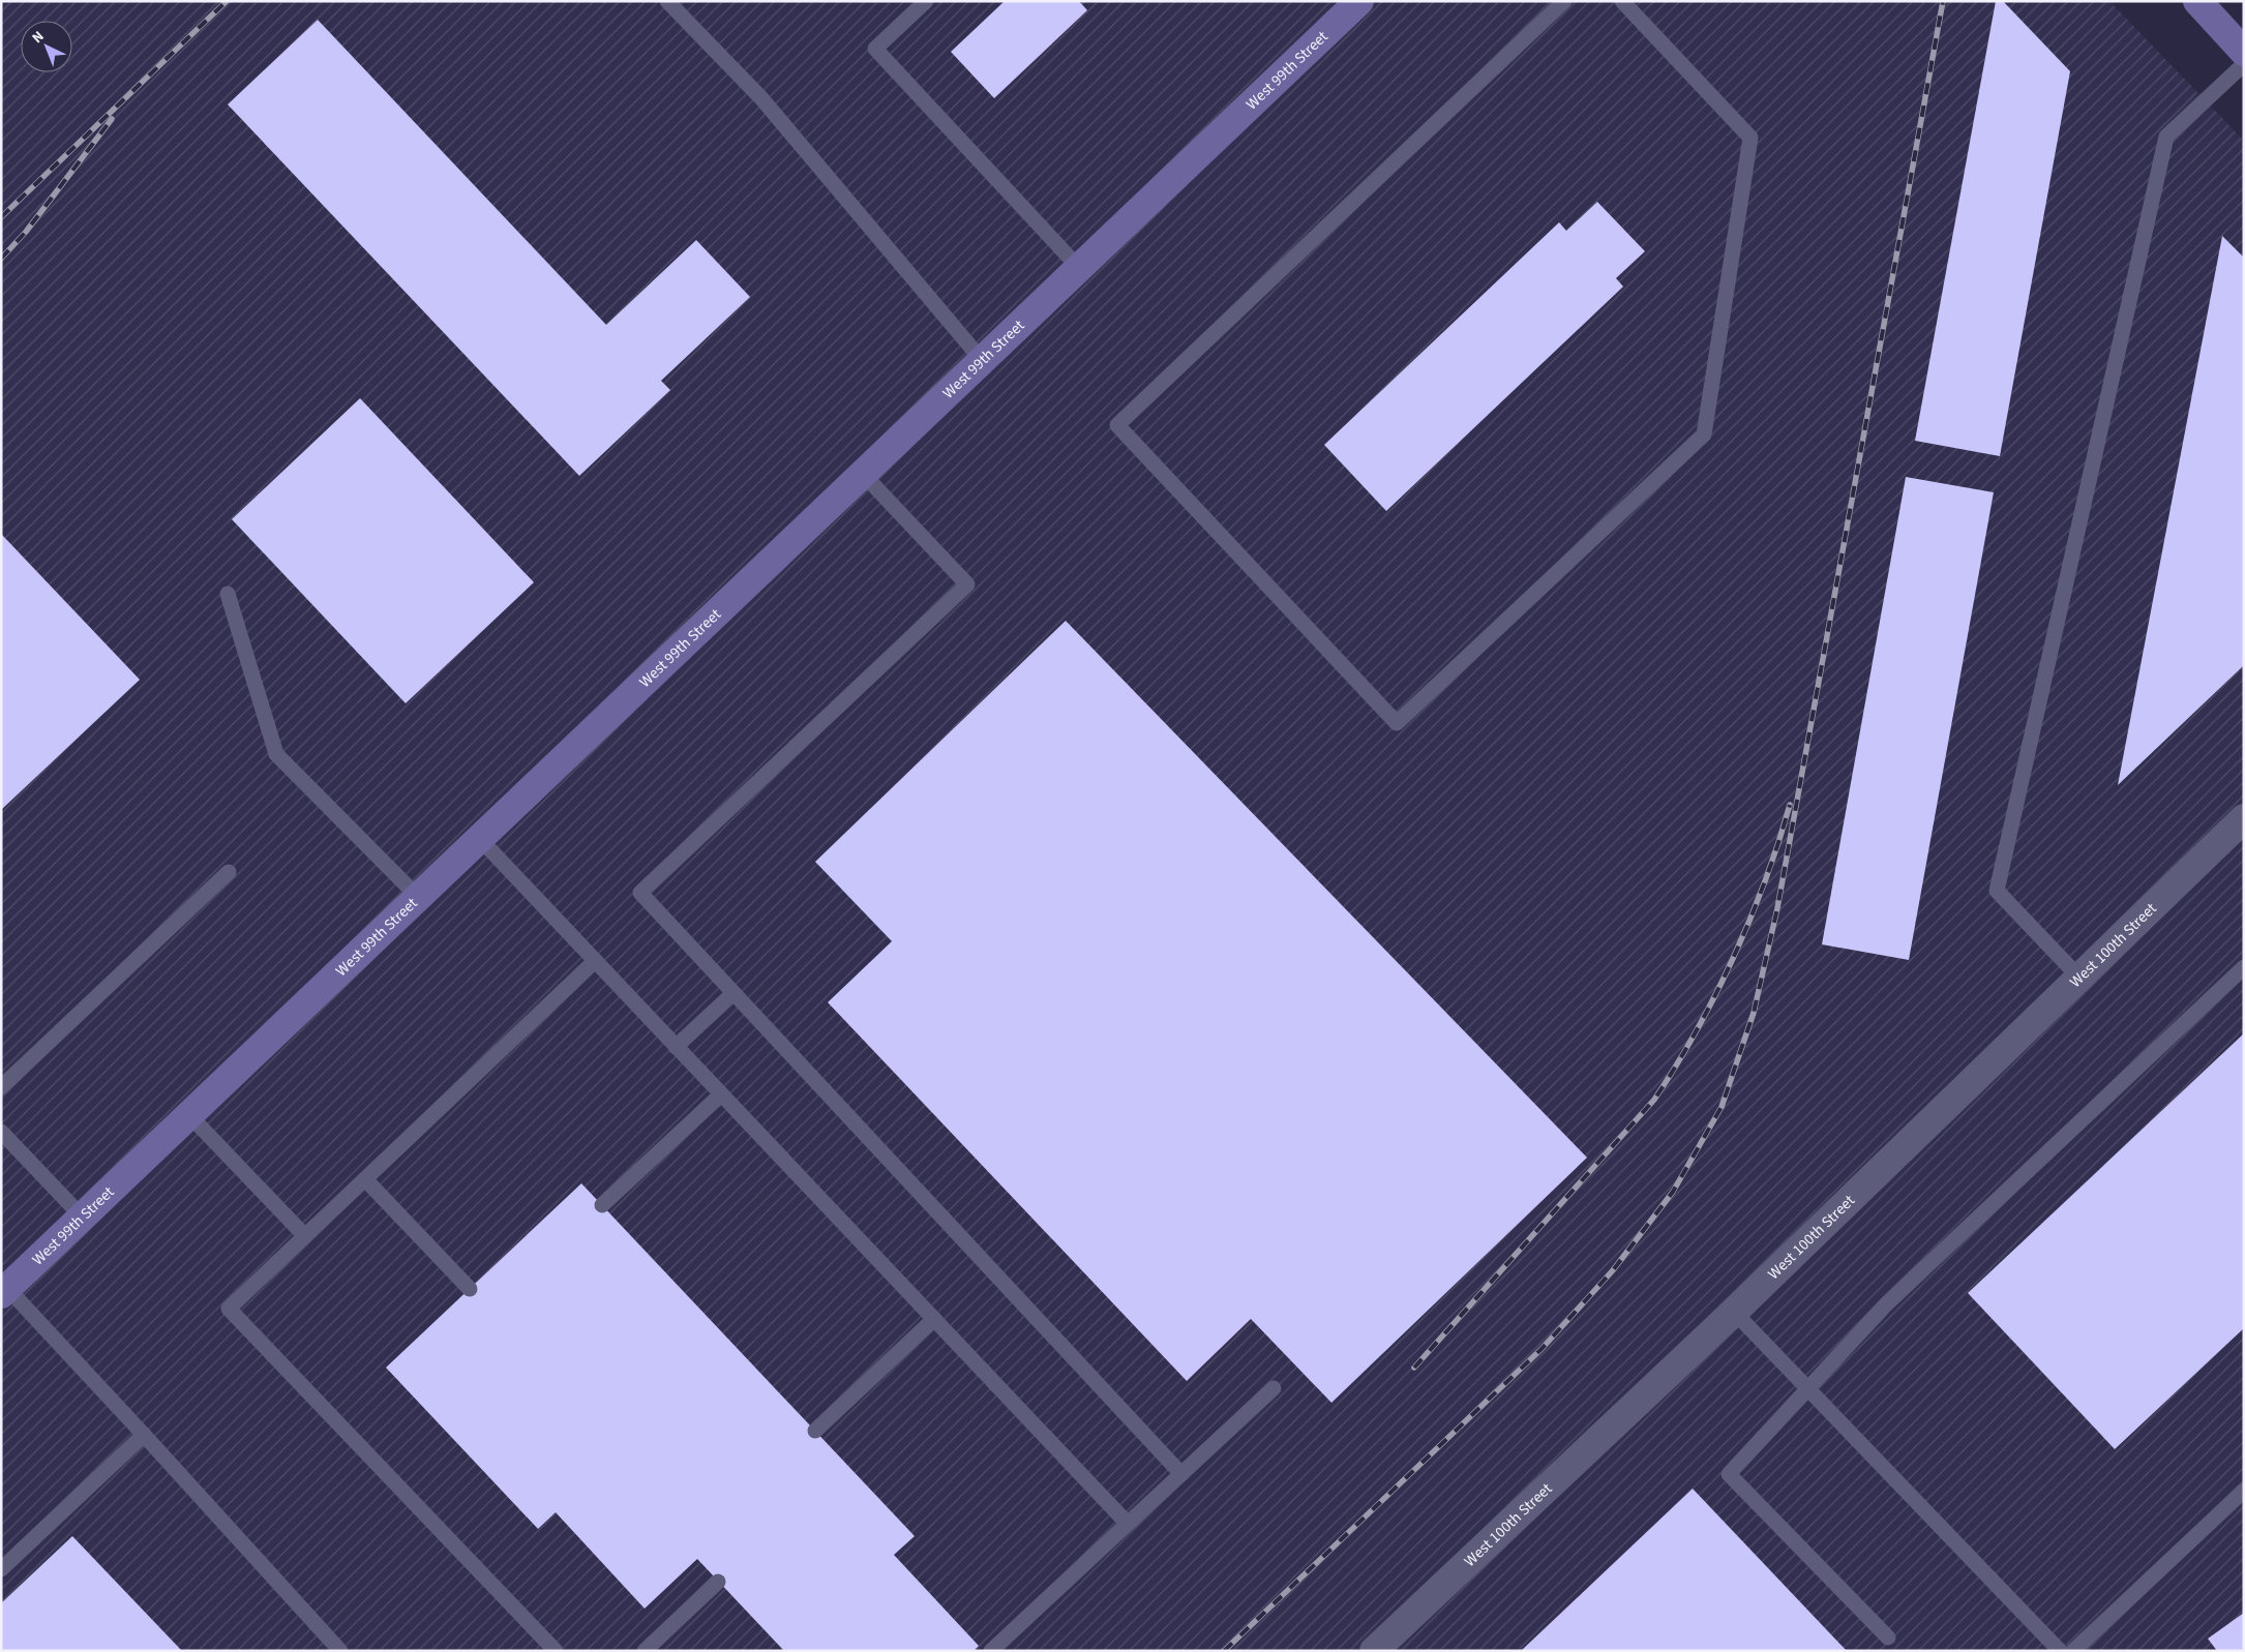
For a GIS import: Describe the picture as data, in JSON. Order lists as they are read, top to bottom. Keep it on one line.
{"streets":{"street":["West 99th Street","West 100th Street"]},"north":"top left"}
